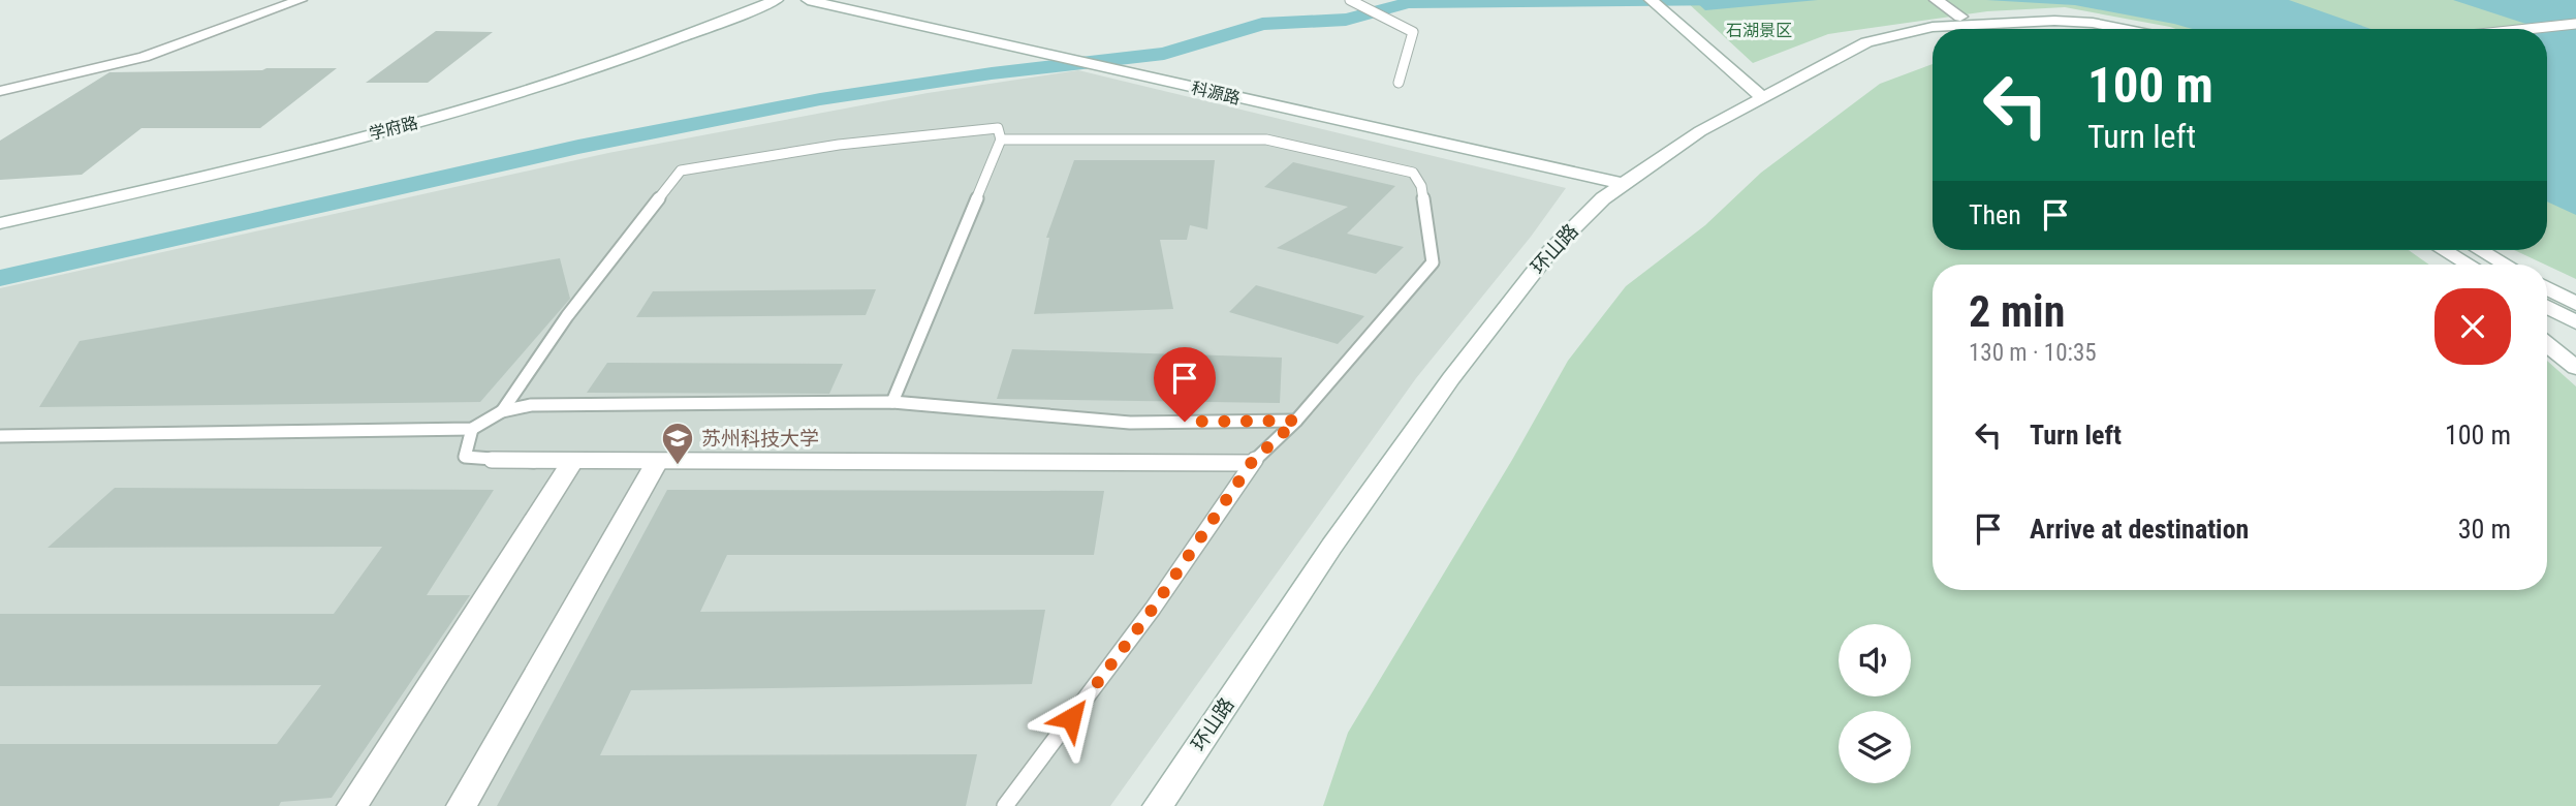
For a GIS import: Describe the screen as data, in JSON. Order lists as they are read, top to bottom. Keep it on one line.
{"streets":{"street":["科源路","学府路","环山路"]},"crossings":[["科源路","环山路"]],"parks":["石湖景区"],"places":{"school or university":["苏州科技大学"]},"page":{"turn":["100 m","Turn left"],"then":"Then","heading":["2 min","130 m · 10:35"],"list":[{"name":"Turn left","value":"100 m"},{"name":"Arrive at destination","value":"30 m"}]}}
